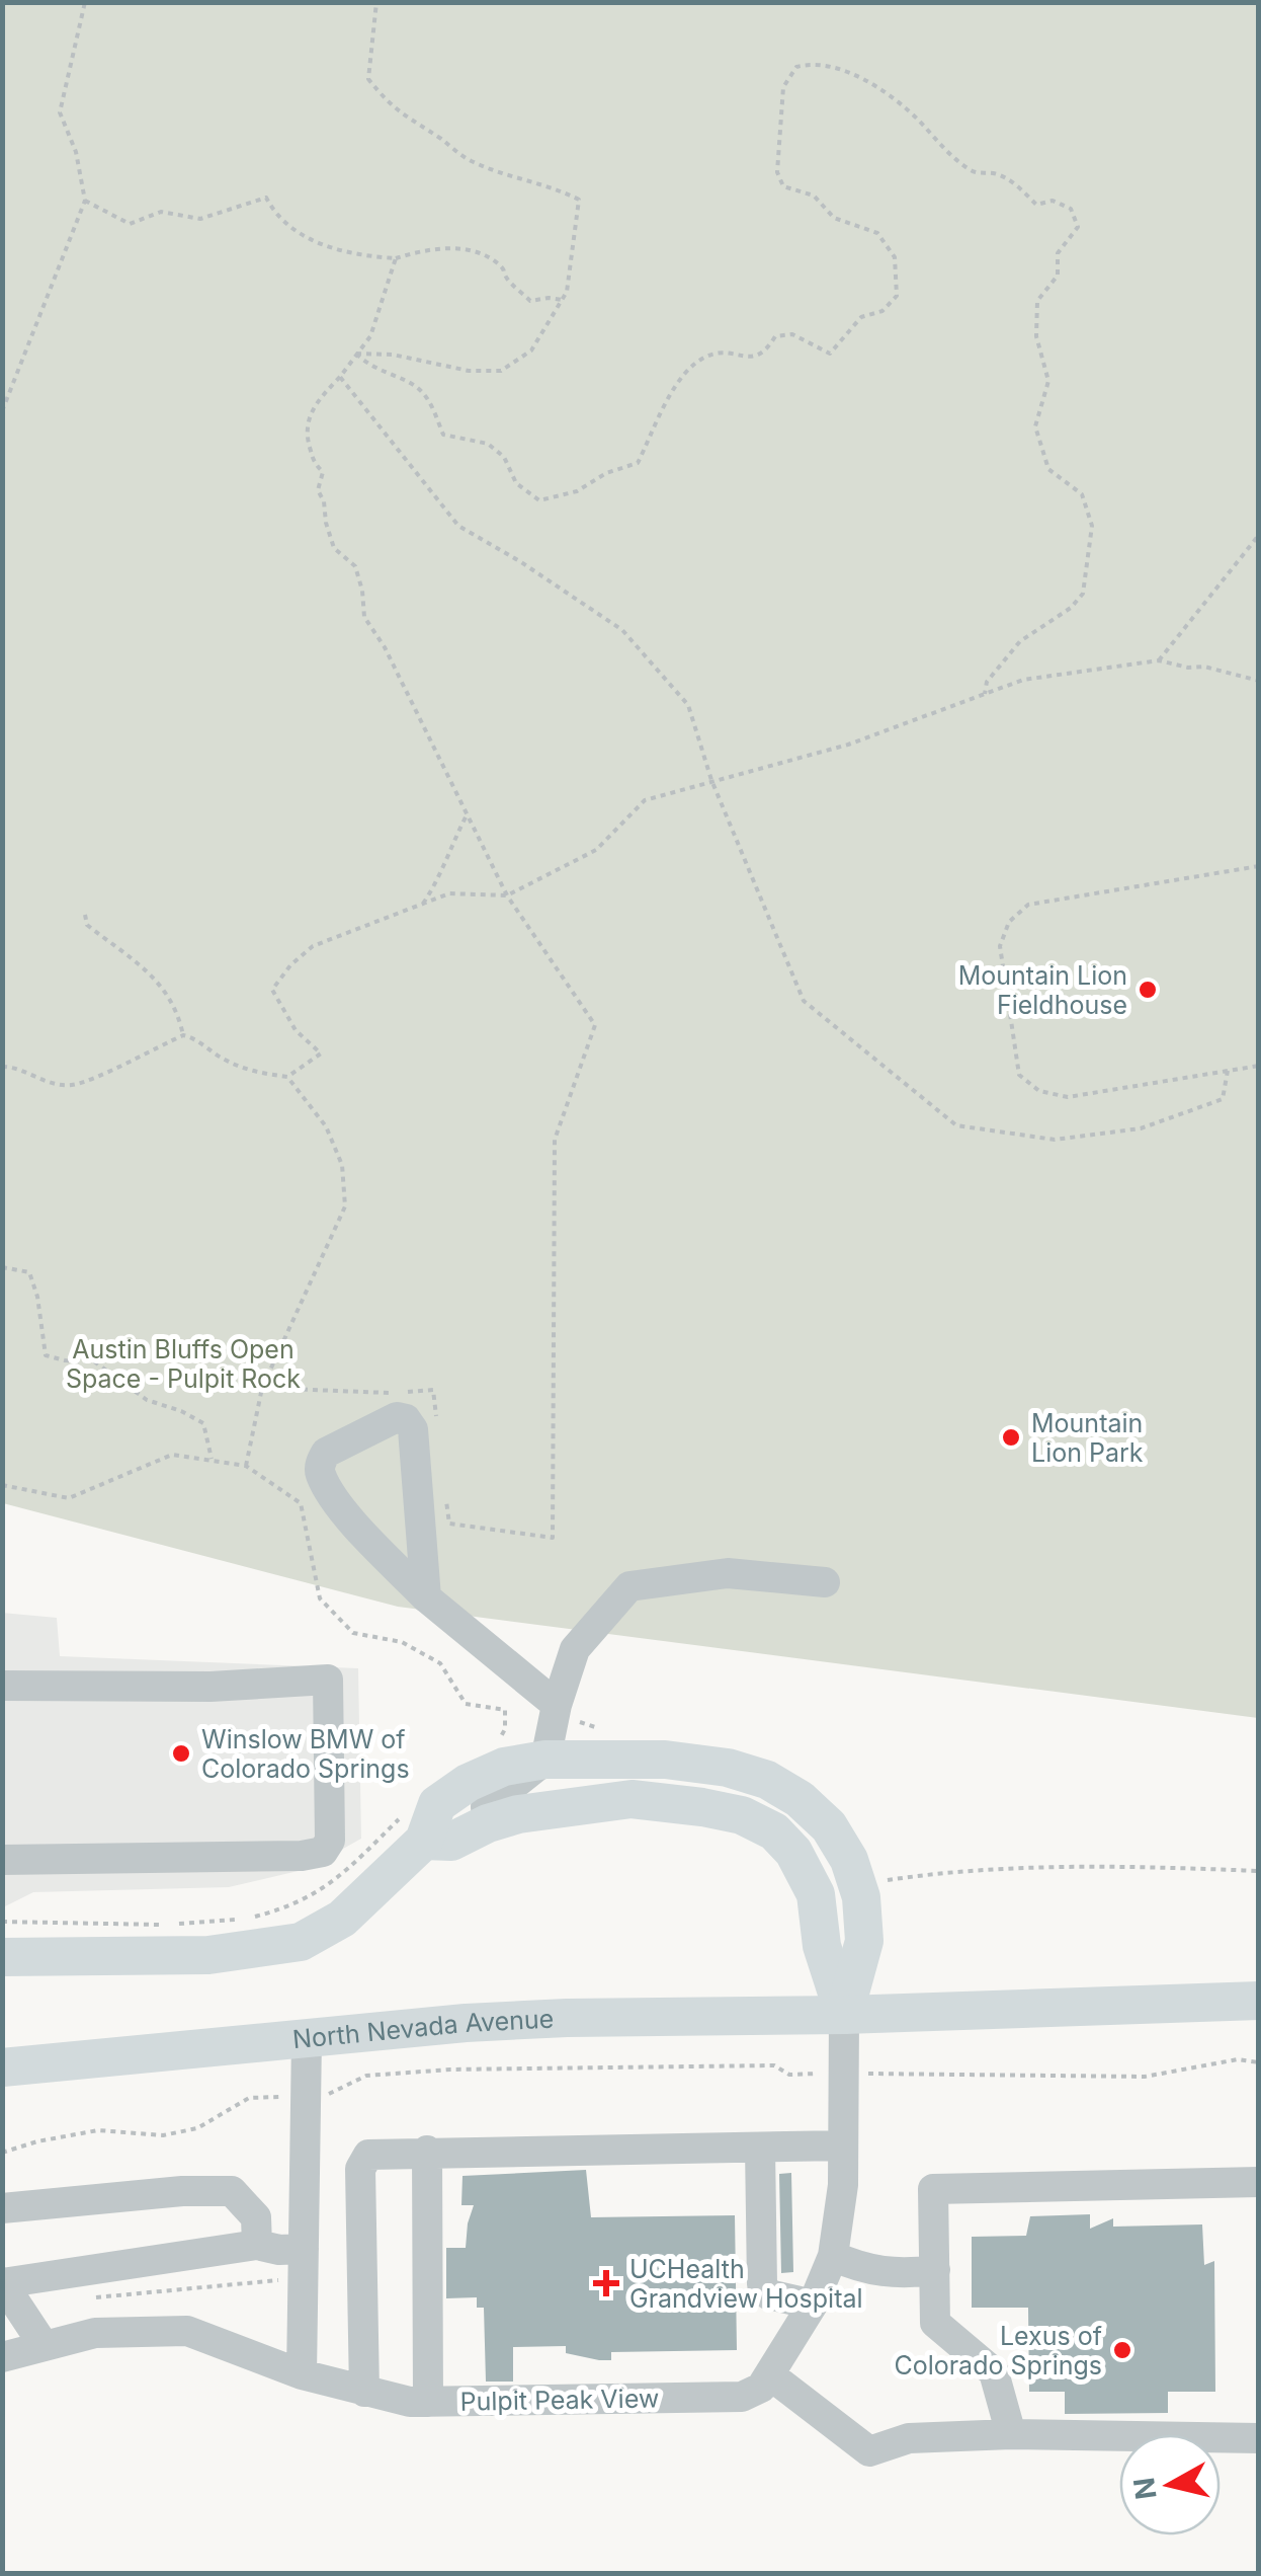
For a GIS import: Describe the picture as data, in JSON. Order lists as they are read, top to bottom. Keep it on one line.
{"streets":{"main road":["North Nevada Avenue"],"street":["Pulpit Peak View"]},"parks":["Austin Bluffs Open Space - Pulpit Rock"],"places":{"other":["Mountain Lion Fieldhouse","Mountain Lion Park","Winslow BMW of Colorado Springs","Lexus of Colorado Springs"],"health":["UCHealth Grandview Hospital"]},"north":"left"}
